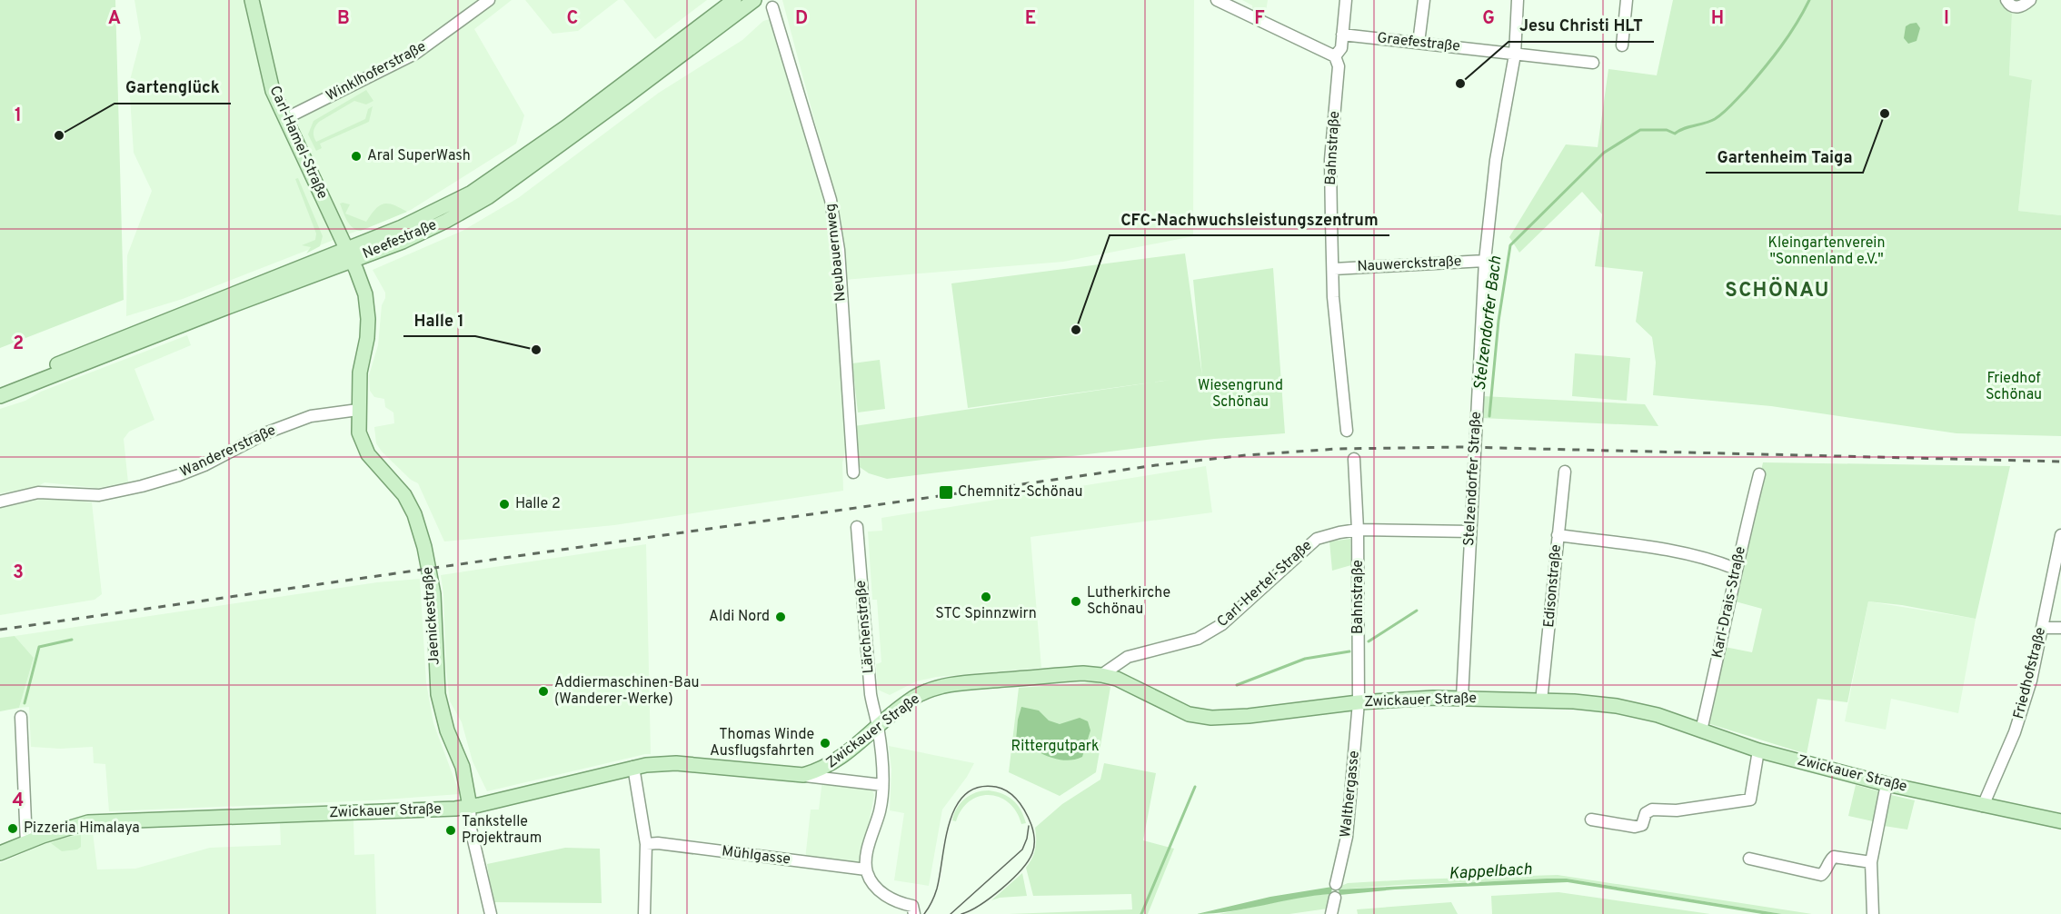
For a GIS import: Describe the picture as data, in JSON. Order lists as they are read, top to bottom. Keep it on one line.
{"streets":{"main road":["Carl-Hamel-Straße","Neefestraße","Jaenickestraße","Zwickauer Straße"],"street":["Graefestraße","Winklhoferstraße","Bahnstraße","Neubauernweg","Nauwerckstraße","Wandererstraße","Stelzendorfer Straße","Carl-Hertel-Straße","Edisonstraße","Karl-Drais-Straße","Lärchenstraße","Friedhofstraße","Walthergasse","Mühlgasse"]},"crossings":[["Graefestraße","Bahnstraße"],["Graefestraße","Stelzendorfer Straße"],["Winklhoferstraße","Carl-Hamel-Straße"],["Carl-Hamel-Straße","Neefestraße"],["Carl-Hamel-Straße","Jaenickestraße"],["Bahnstraße","Nauwerckstraße"],["Bahnstraße","Carl-Hertel-Straße"],["Bahnstraße","Zwickauer Straße"],["Bahnstraße","Walthergasse"],["Neefestraße","Jaenickestraße"],["Nauwerckstraße","Stelzendorfer Straße"],["Wandererstraße","Jaenickestraße"],["Stelzendorfer Straße","Carl-Hertel-Straße"],["Stelzendorfer Straße","Zwickauer Straße"],["Carl-Hertel-Straße","Zwickauer Straße"],["Edisonstraße","Zwickauer Straße"],["Karl-Drais-Straße","Zwickauer Straße"],["Jaenickestraße","Zwickauer Straße"],["Lärchenstraße","Zwickauer Straße"],["Lärchenstraße","Mühlgasse"],["Friedhofstraße","Zwickauer Straße"],["Zwickauer Straße","Walthergasse"]],"districts":["SCHÖNAU"],"water":["Stelzendorfer Bach","Kappelbach"],"parks":["Kleingartenverein \"Sonnenland e.V.\"","Friedhof Schönau","Wiesengrund Schönau","Rittergutpark"],"places":{"other":["Jesu Christi HLT","Gartenheim Taiga","Gartenglück","Aral SuperWash","CFC-Nachwuchsleistungszentrum","Halle 1","Halle 2","STC Spinnzwirn","Lutherkirche Schönau","Aldi Nord","Addiermaschinen-Bau (Wanderer-Werke)","Thomas Winde Ausflugsfahrten","Pizzeria Himalaya","Tankstelle Projektraum"],"transit":["Chemnitz-Schönau"]},"grid":{"columns":["A","B","C","D","E","F","G","H","I"],"rows":["1","2","3","4"]}}
